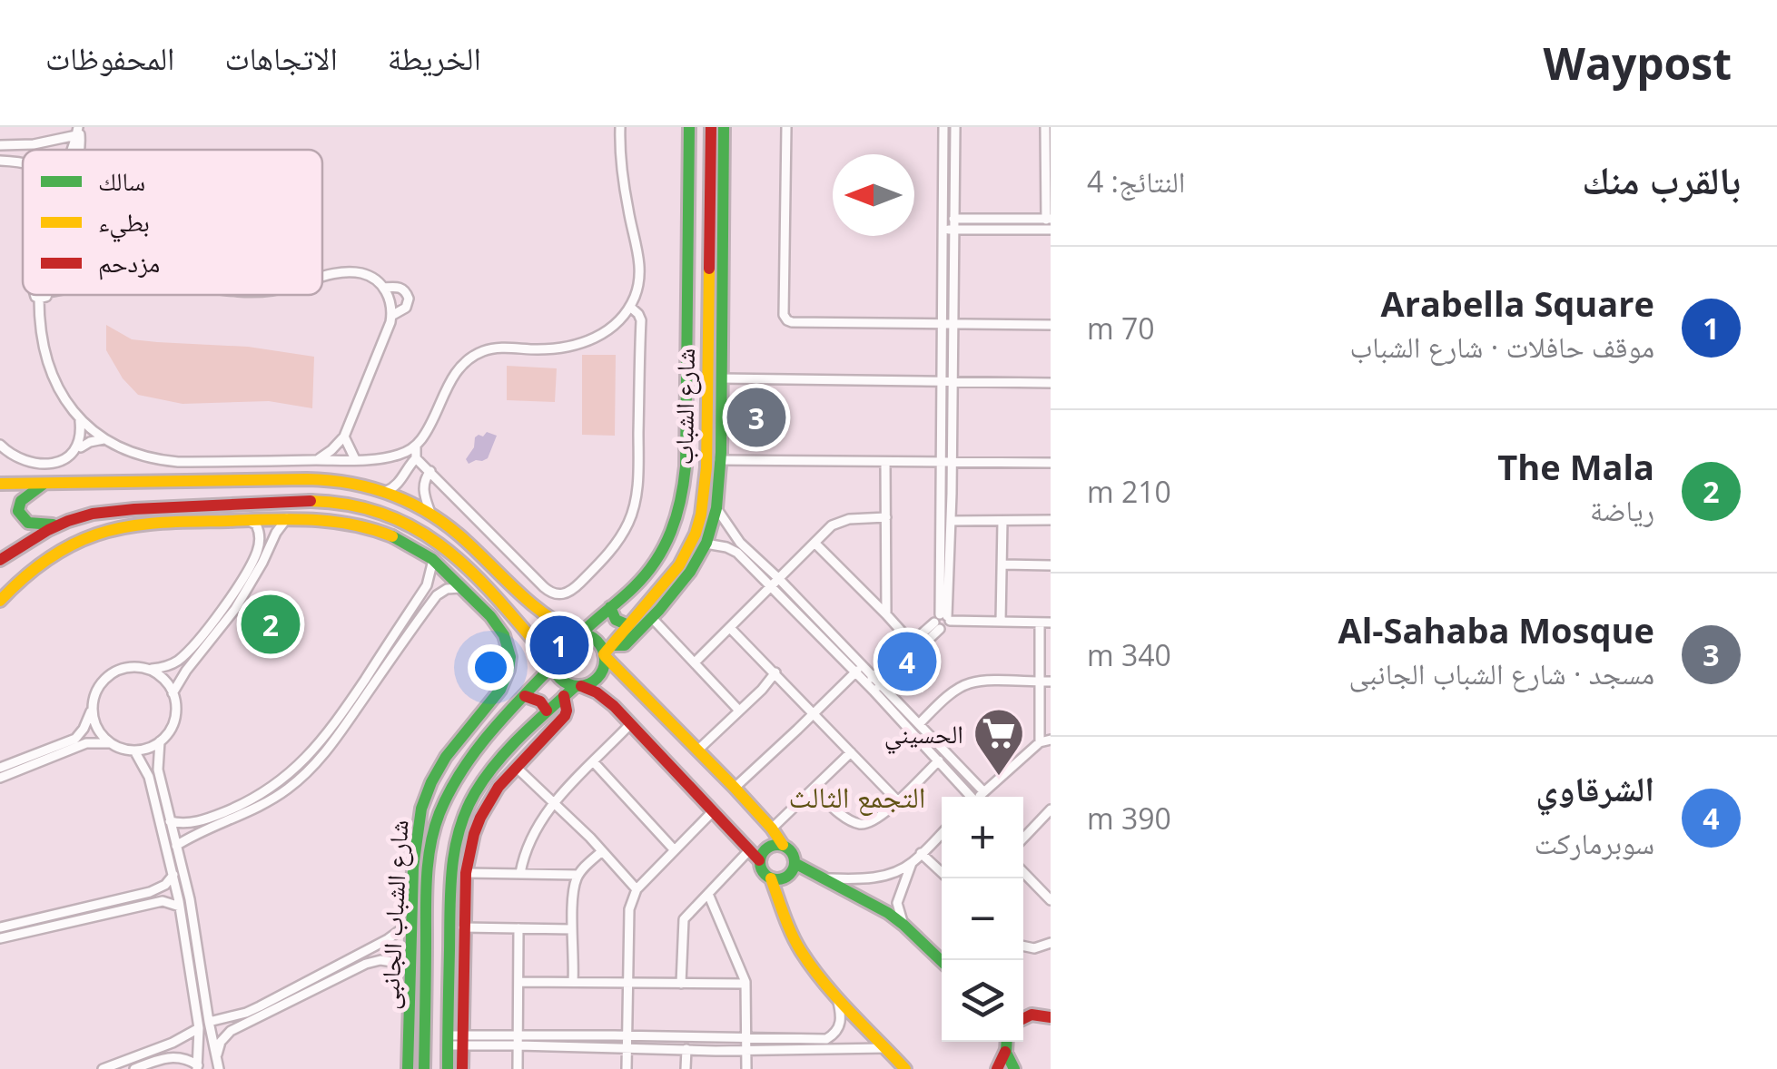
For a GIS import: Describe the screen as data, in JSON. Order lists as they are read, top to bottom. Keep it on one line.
{"streets":{"main road":["شارع الشباب","شارع الشباب الجانبى"]},"districts":["التجمع الثالث"],"places":{"supermarket":["الحسيني"]},"legend":["سالك","بطيء","مزدحم"],"north":"left","page":{"header":"Waypost","nav":["الخريطة","الاتجاهات","المحفوظات"],"heading":["بالقرب منك","النتائج: 4"],"list":[{"mark":"1","name":"Arabella Square","note":"موقف حافلات · شارع الشباب","value":"70 m"},{"mark":"2","name":"The Mala","note":"رياضة","value":"210 m"},{"mark":"3","name":"Al-Sahaba Mosque","note":"مسجد · شارع الشباب الجانبى","value":"340 m"},{"mark":"4","name":"الشرقاوي","note":"سوبرماركت","value":"390 m"}],"pins":["3","2","1","4"],"map_buttons":["+","−"]}}
